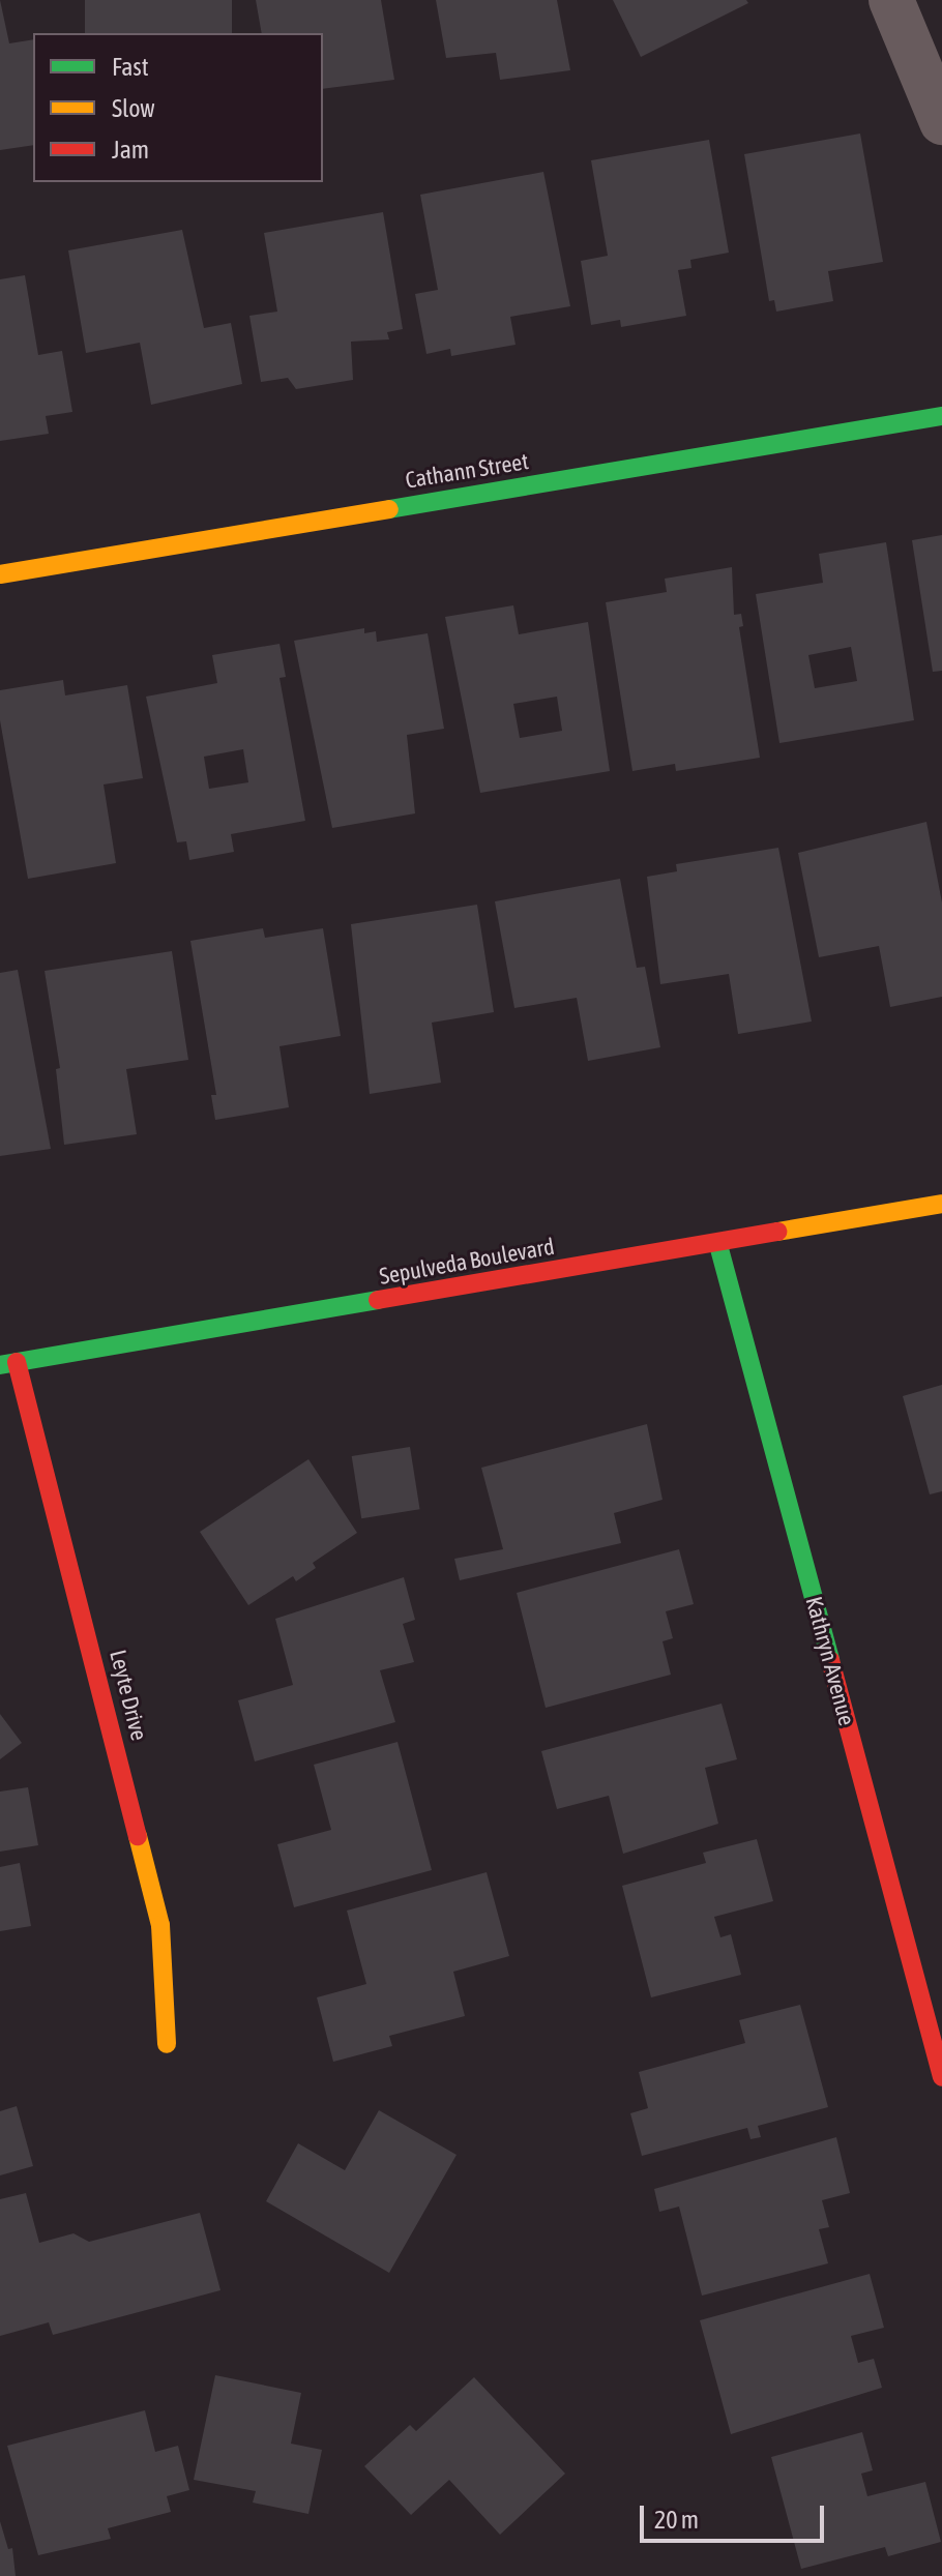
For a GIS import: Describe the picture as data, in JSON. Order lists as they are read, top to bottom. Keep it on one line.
{"streets":{"street":["Cathann Street","Sepulveda Boulevard","Kathryn Avenue","Leyte Drive"]},"crossings":[["Sepulveda Boulevard","Kathryn Avenue"],["Sepulveda Boulevard","Leyte Drive"]],"legend":["Fast","Slow","Jam"],"scale_bar":"20 m"}
